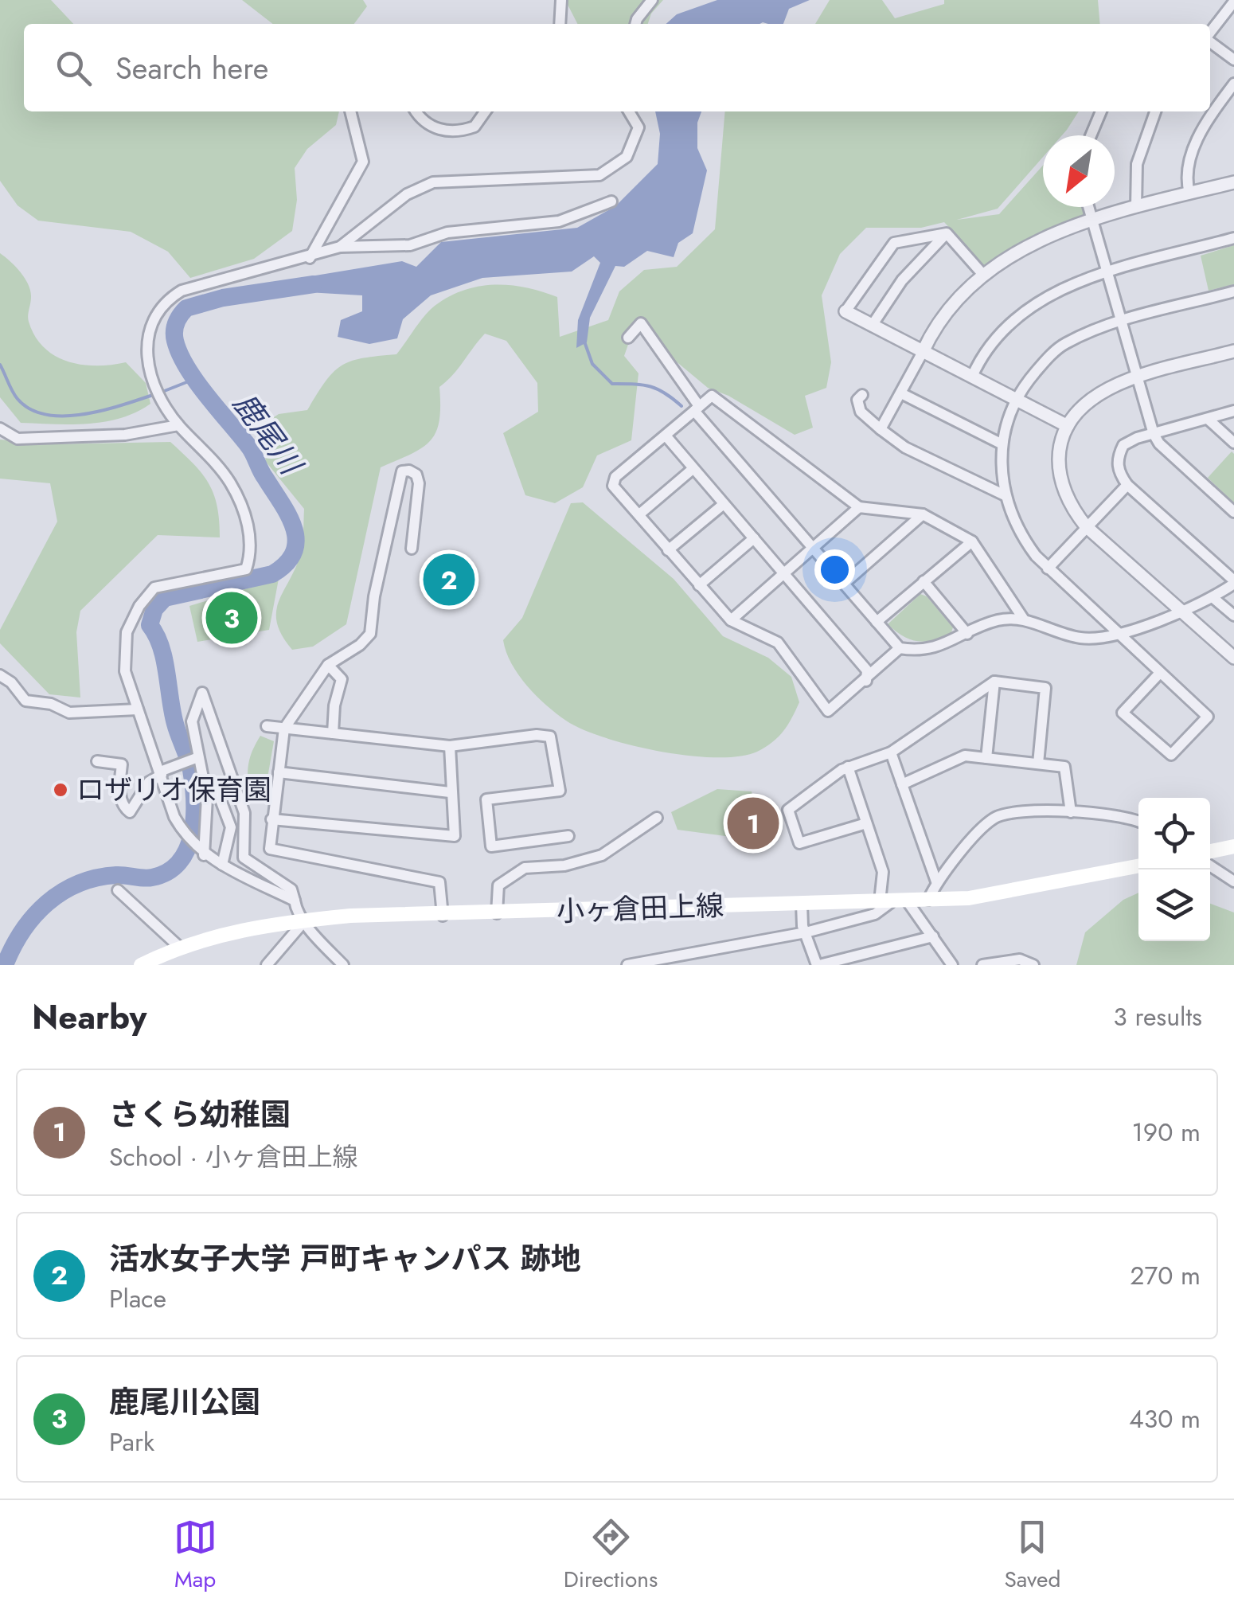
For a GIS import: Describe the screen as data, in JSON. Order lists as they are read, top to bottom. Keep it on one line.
{"streets":{"main road":["小ヶ倉田上線"]},"water":["鹿尾川"],"places":["ロザリオ保育園"],"north":"bottom left","page":{"search":"Search here","pins":["2","3","1"],"heading":["Nearby","3 results"],"list":[{"mark":"1","name":"さくら幼稚園","note":"School · 小ヶ倉田上線","value":"190 m"},{"mark":"2","name":"活水女子大学 戸町キャンパス 跡地","note":"Place","value":"270 m"},{"mark":"3","name":"鹿尾川公園","note":"Park","value":"430 m"}],"nav":["Map","Directions","Saved"]}}
